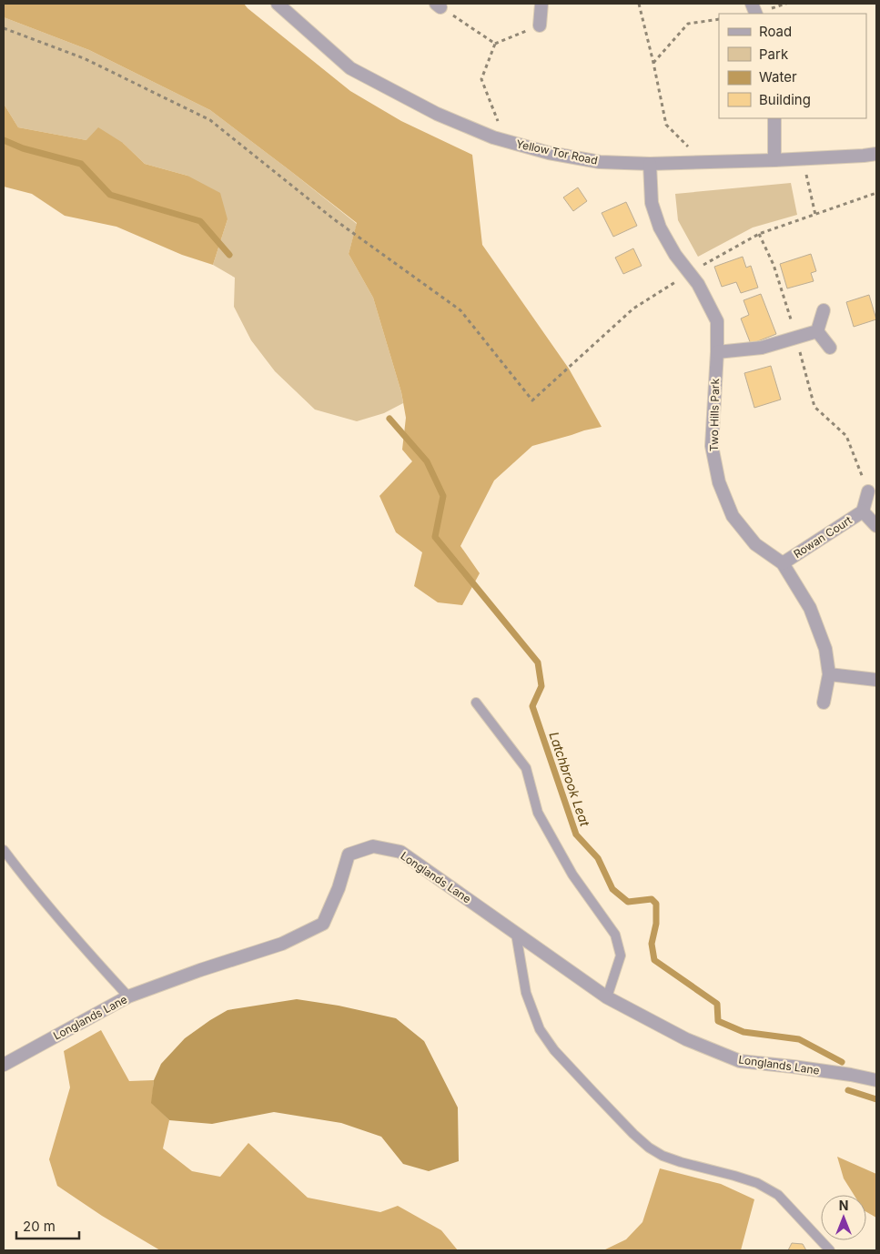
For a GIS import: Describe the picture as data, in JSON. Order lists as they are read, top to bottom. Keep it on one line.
{"streets":{"street":["Yellow Tor Road","Two Hills Park","Rowan Court","Longlands Lane"]},"crossings":[["Yellow Tor Road","Two Hills Park"],["Two Hills Park","Rowan Court"]],"water":["Latchbrook Leat"],"legend":["Road","Park","Water","Building"],"scale_bar":"20 m","north":"top"}
